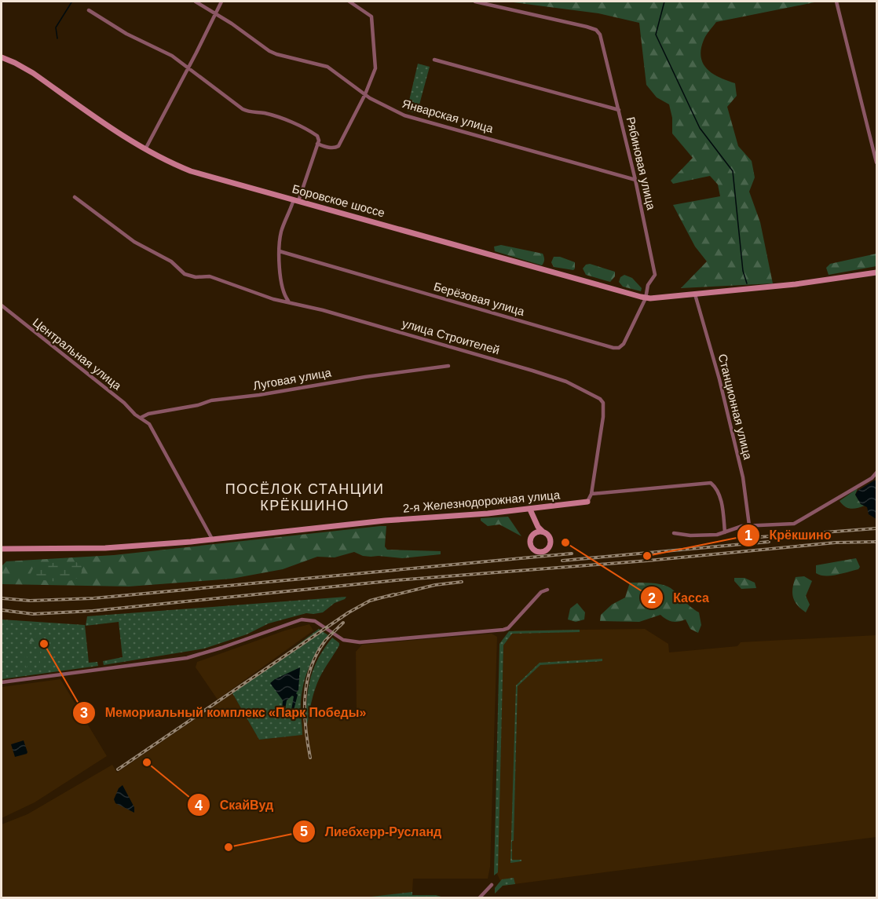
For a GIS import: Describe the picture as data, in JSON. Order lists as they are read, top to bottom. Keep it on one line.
{"streets":{"main road":["Боровское шоссе","2-я Железнодорожная улица"],"street":["Январская улица","Рябиновая улица","Берёзовая улица","улица Строителей","Центральная улица","Луговая улица","Станционная улица"]},"crossings":[["Январская улица","Рябиновая улица"],["Рябиновая улица","Боровское шоссе"],["Рябиновая улица","Берёзовая улица"],["Боровское шоссе","Берёзовая улица"],["Боровское шоссе","Станционная улица"],["улица Строителей","2-я Железнодорожная улица"],["Центральная улица","Луговая улица"],["Центральная улица","2-я Железнодорожная улица"]],"districts":["ПОСЁЛОК СТАНЦИИ КРЁКШИНО"],"places":["Касса","Крёкшино","Мемориальный комплекс «Парк Победы»","СкайВуд","Лиебхерр-Русланд"]}
